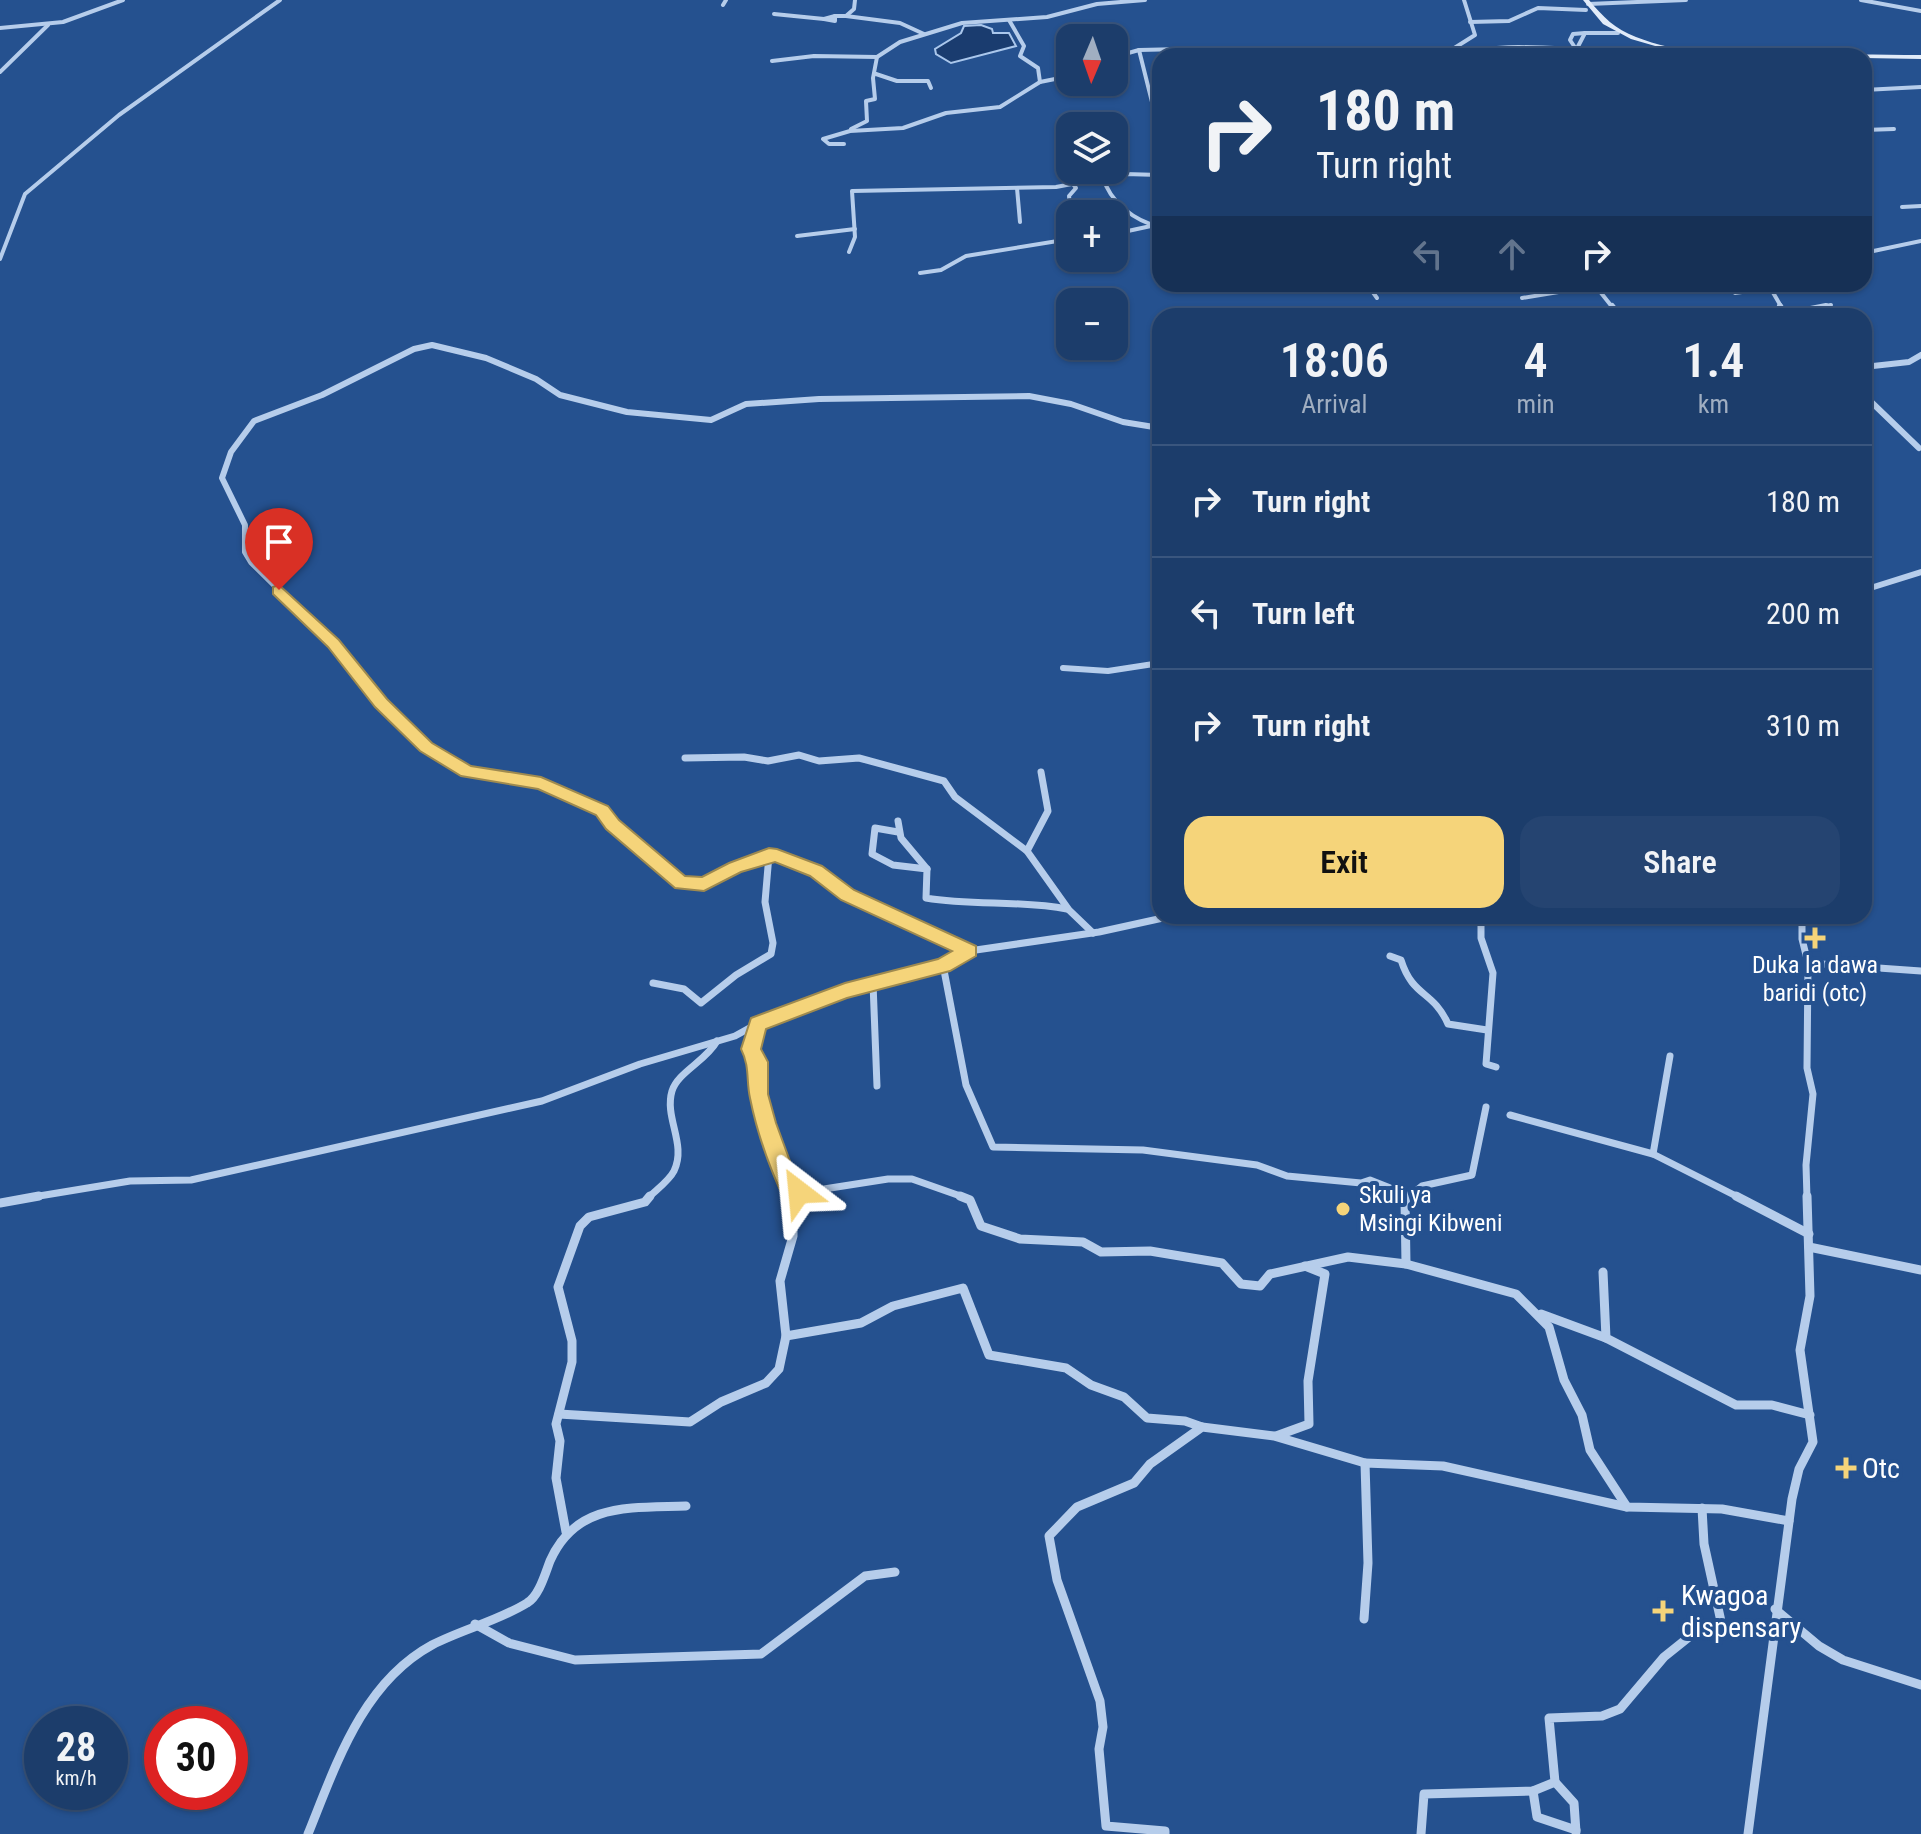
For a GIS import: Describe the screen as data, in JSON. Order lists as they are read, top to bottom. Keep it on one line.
{"places":{"health":["Duka la dawa baridi (otc)","Otc","Kwagoa dispensary"],"other":["Skuli ya Msingi Kibweni"]},"north":"bottom","page":{"map_buttons":["+","−"],"turn":["180 m","Turn right"],"eta":["18:06","Arrival","4","min","1.4","km"],"list":[{"name":"Turn right","value":"180 m"},{"name":"Turn left","value":"200 m"},{"name":"Turn right","value":"310 m"}],"buttons":["Exit","Share"],"speed":"28 km/h","limit":"30"}}
